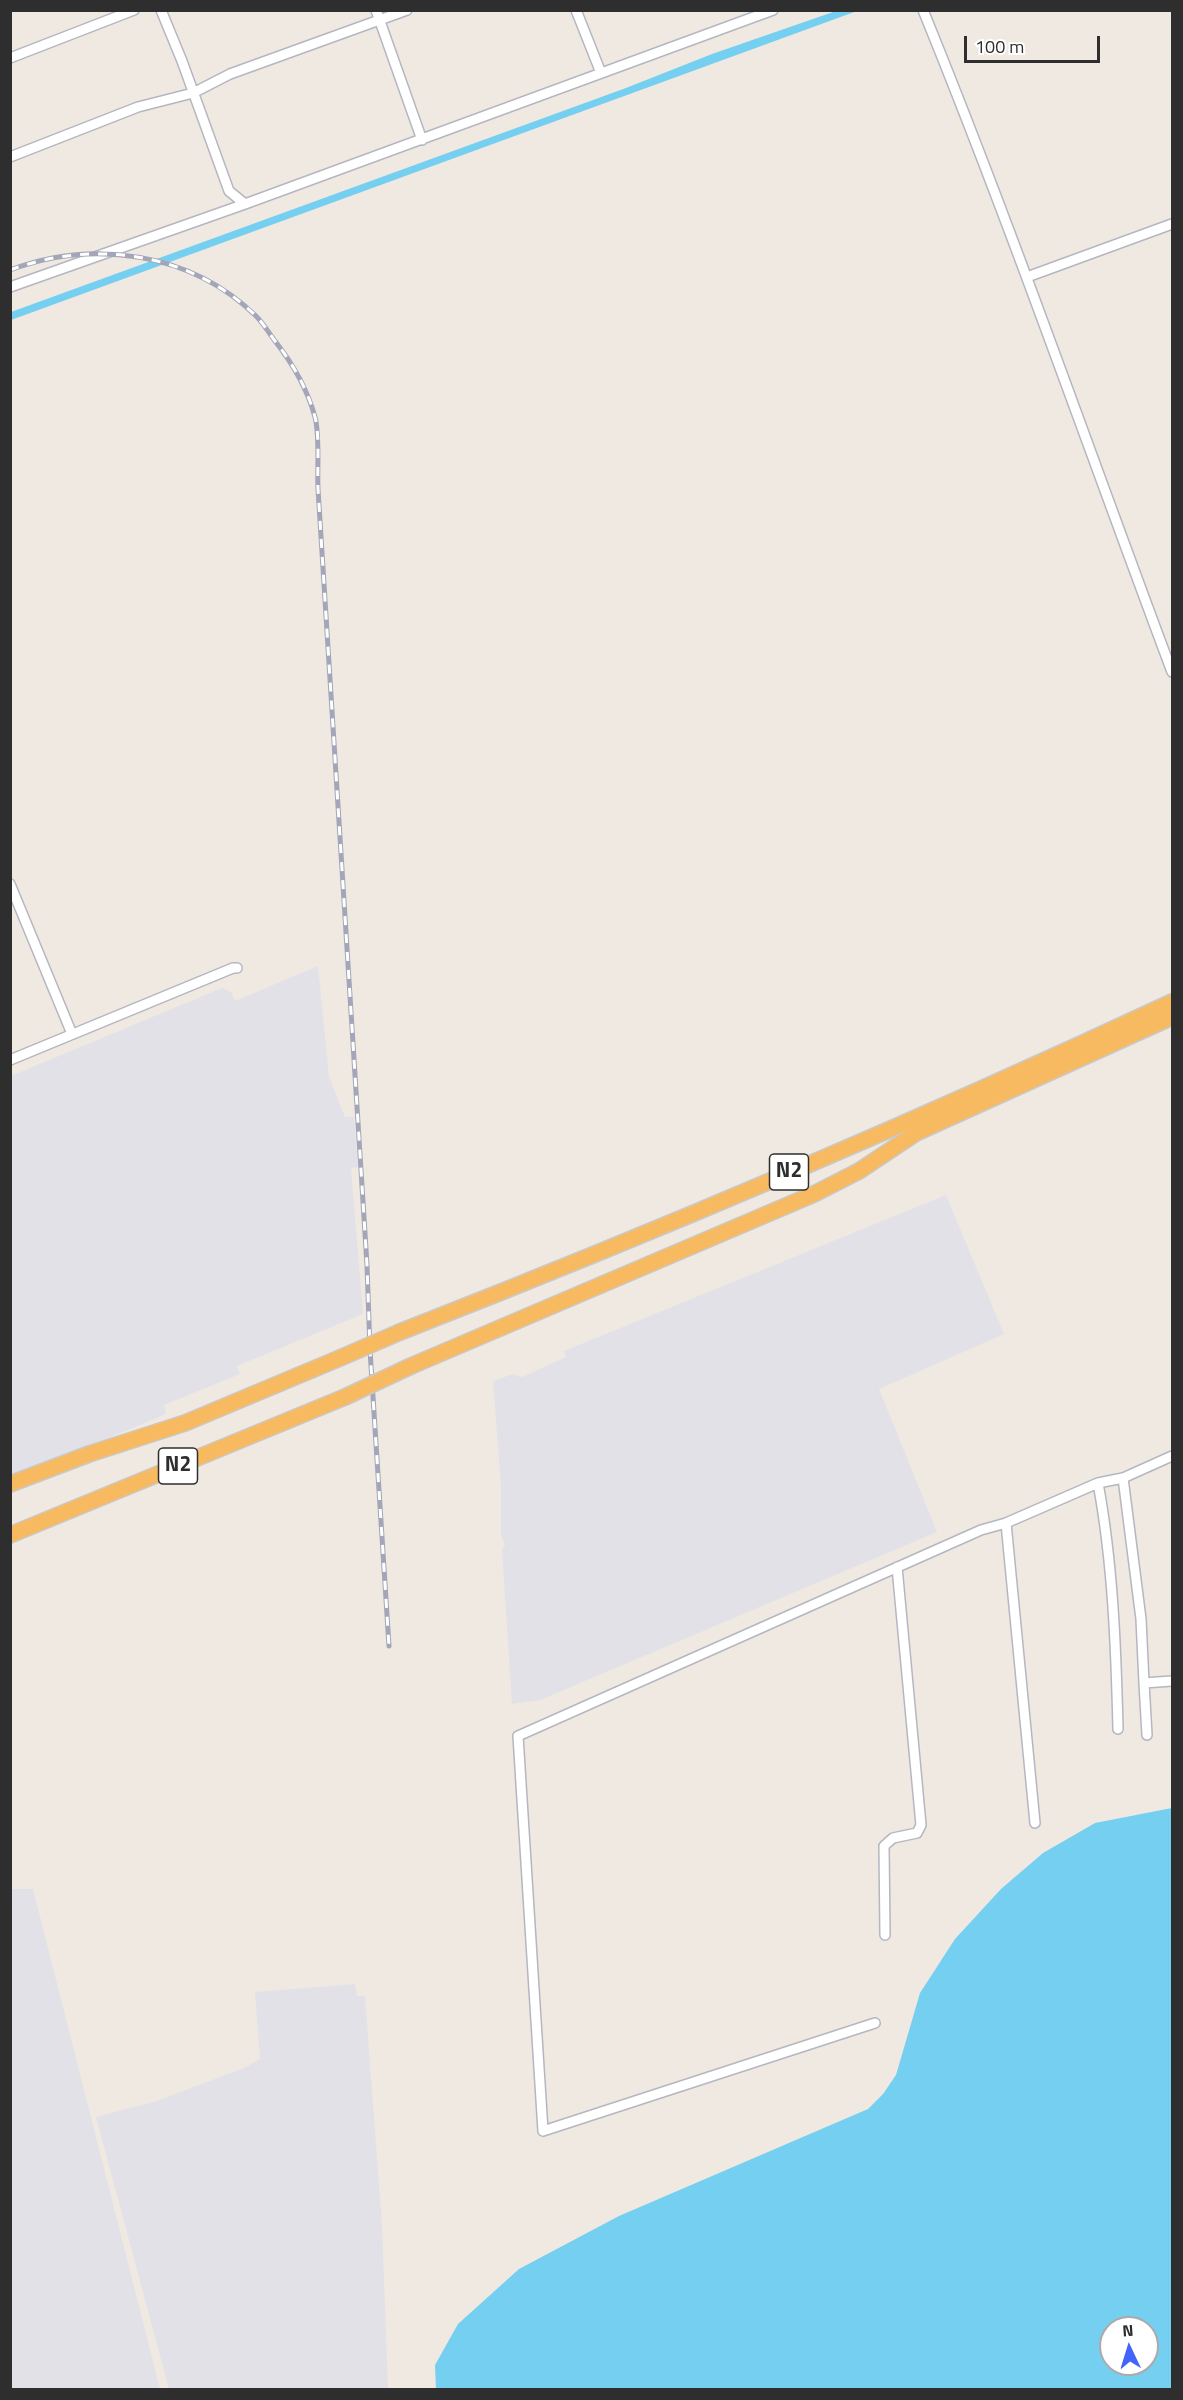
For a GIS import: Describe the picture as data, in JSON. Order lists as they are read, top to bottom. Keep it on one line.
{"streets":{"highway":["N2"]},"scale_bar":"100 m","north":"top"}
